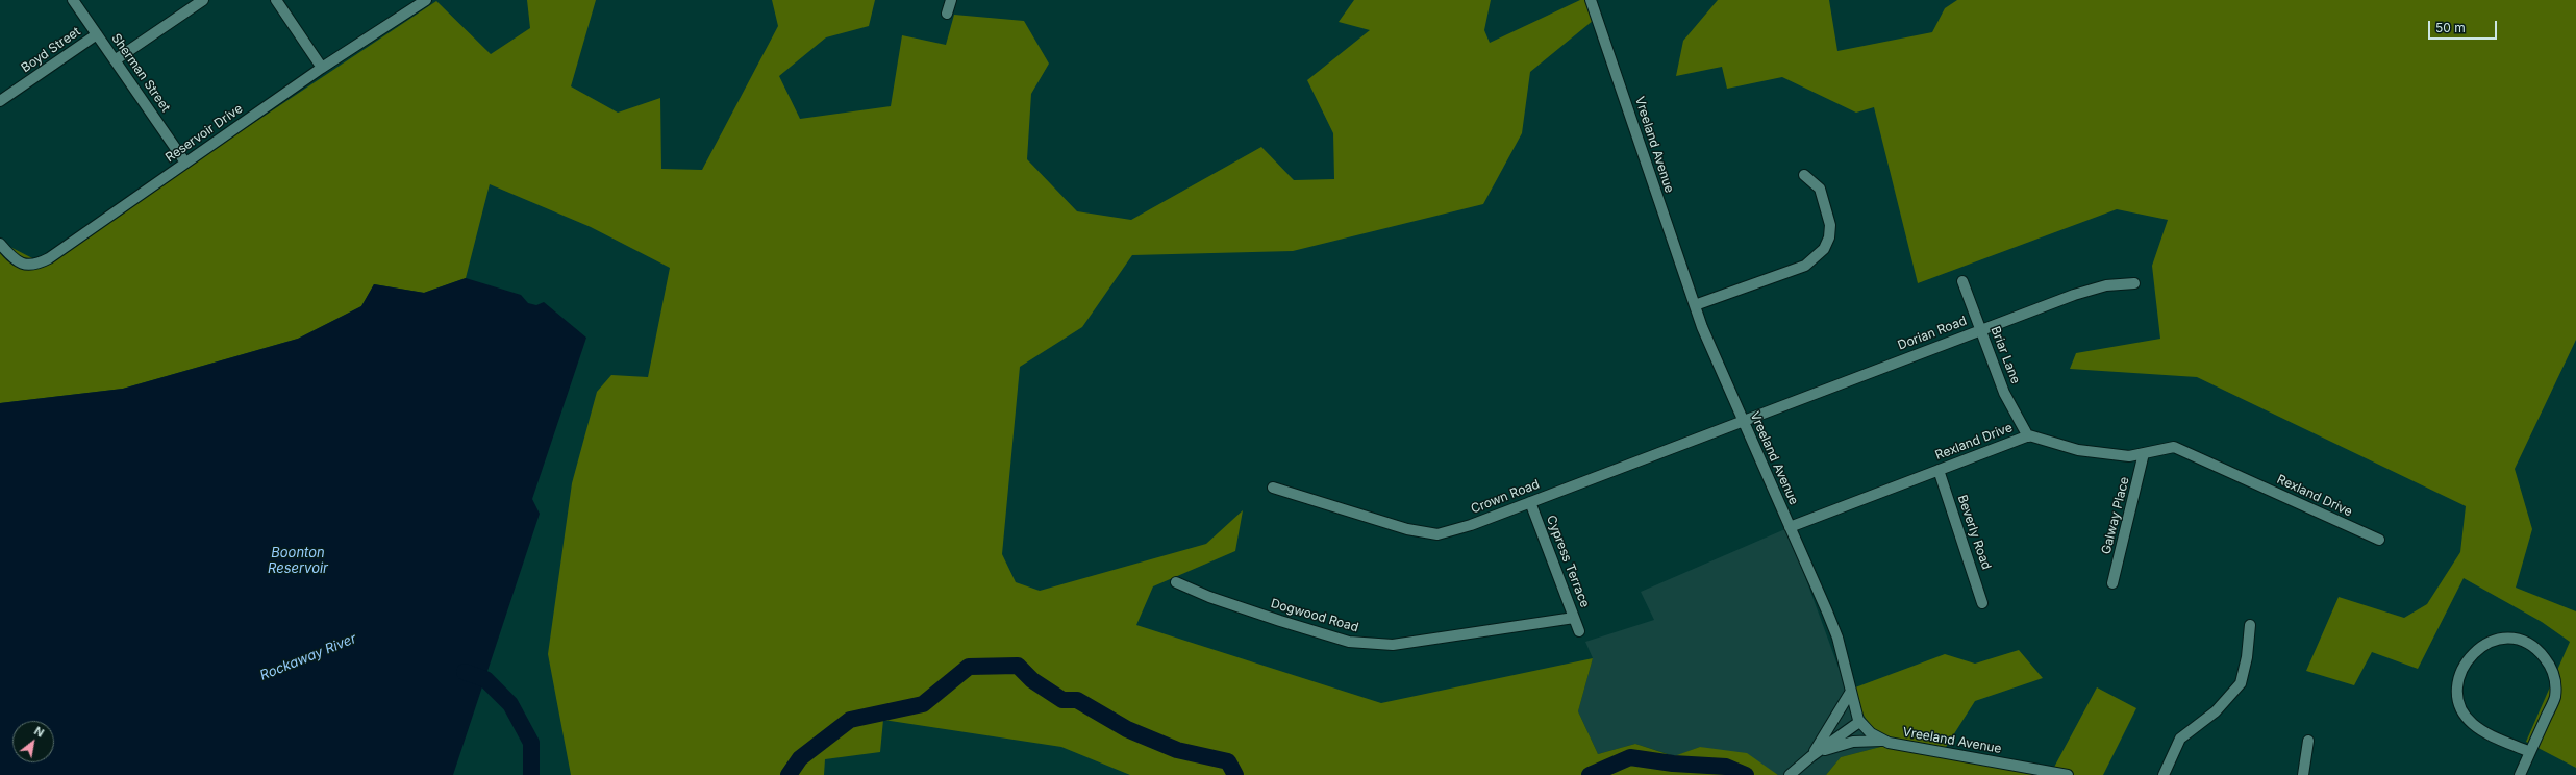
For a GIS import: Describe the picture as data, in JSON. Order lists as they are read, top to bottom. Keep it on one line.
{"streets":{"street":["Boyd Street","Sherman Street","Reservoir Drive","Vreeland Avenue","Dorian Road","Briar Lane","Rexland Drive","Crown Road","Galway Place","Beverly Road","Cypress Terrace","Dogwood Road"]},"crossings":[["Boyd Street","Sherman Street"],["Sherman Street","Reservoir Drive"],["Vreeland Avenue","Dorian Road"],["Vreeland Avenue","Rexland Drive"],["Vreeland Avenue","Crown Road"],["Dorian Road","Briar Lane"],["Dorian Road","Crown Road"],["Briar Lane","Rexland Drive"],["Rexland Drive","Galway Place"],["Rexland Drive","Beverly Road"],["Crown Road","Cypress Terrace"],["Cypress Terrace","Dogwood Road"]],"water":["Boonton Reservoir","Rockaway River"],"scale_bar":"50 m","north":"top right"}
